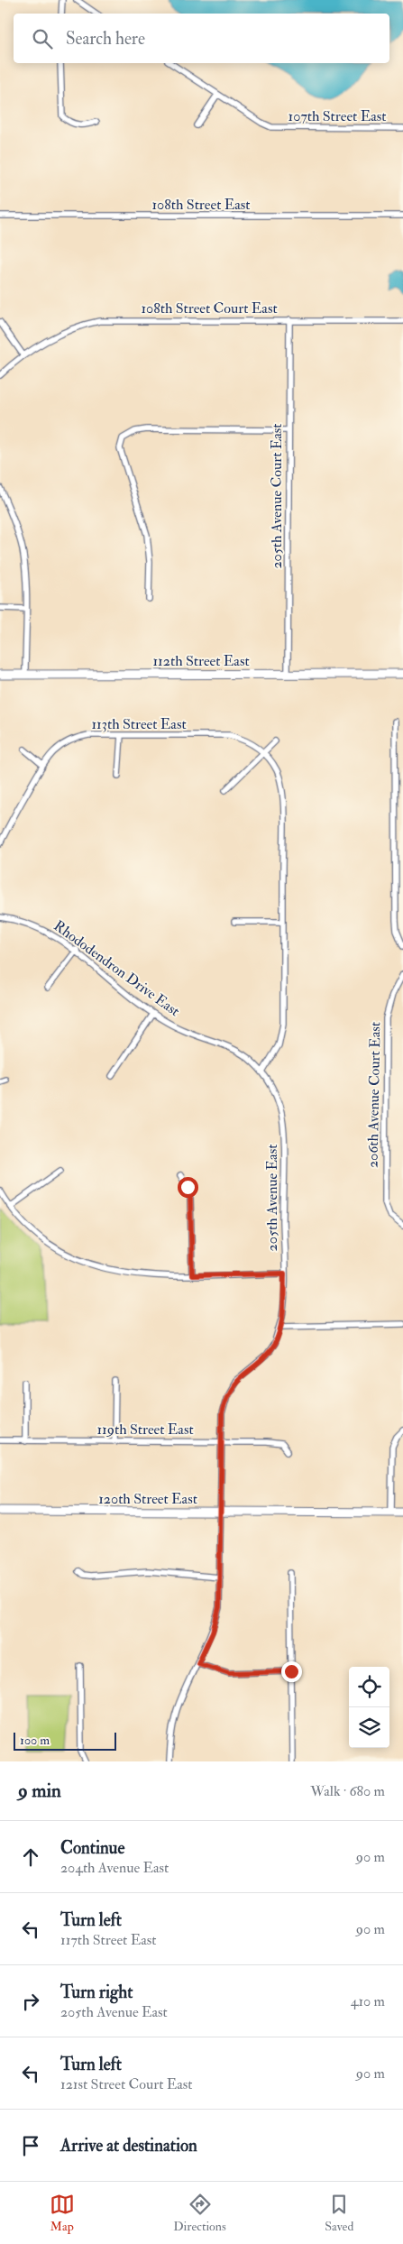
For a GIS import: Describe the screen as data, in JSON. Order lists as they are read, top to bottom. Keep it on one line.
{"streets":{"street":["107th Street East","108th Street East","108th Street Court East","205th Avenue Court East","112th Street East","113th Street East","Rhododendron Drive East","206th Avenue Court East","205th Avenue East","119th Street East","120th Street East"]},"crossings":[["108th Street Court East","205th Avenue Court East"],["205th Avenue Court East","112th Street East"],["Rhododendron Drive East","205th Avenue East"],["205th Avenue East","119th Street East"],["205th Avenue East","120th Street East"]],"scale_bar":"100 m","page":{"search":"Search here","scale":"100 m","heading":["9 min","Walk · 680 m"],"list":[["Continue","204th Avenue East","90 m"],["Turn left","117th Street East","90 m"],["Turn right","205th Avenue East","410 m"],["Turn left","121st Street Court East","90 m"],"Arrive at destination"],"nav":["Map","Directions","Saved"]}}
